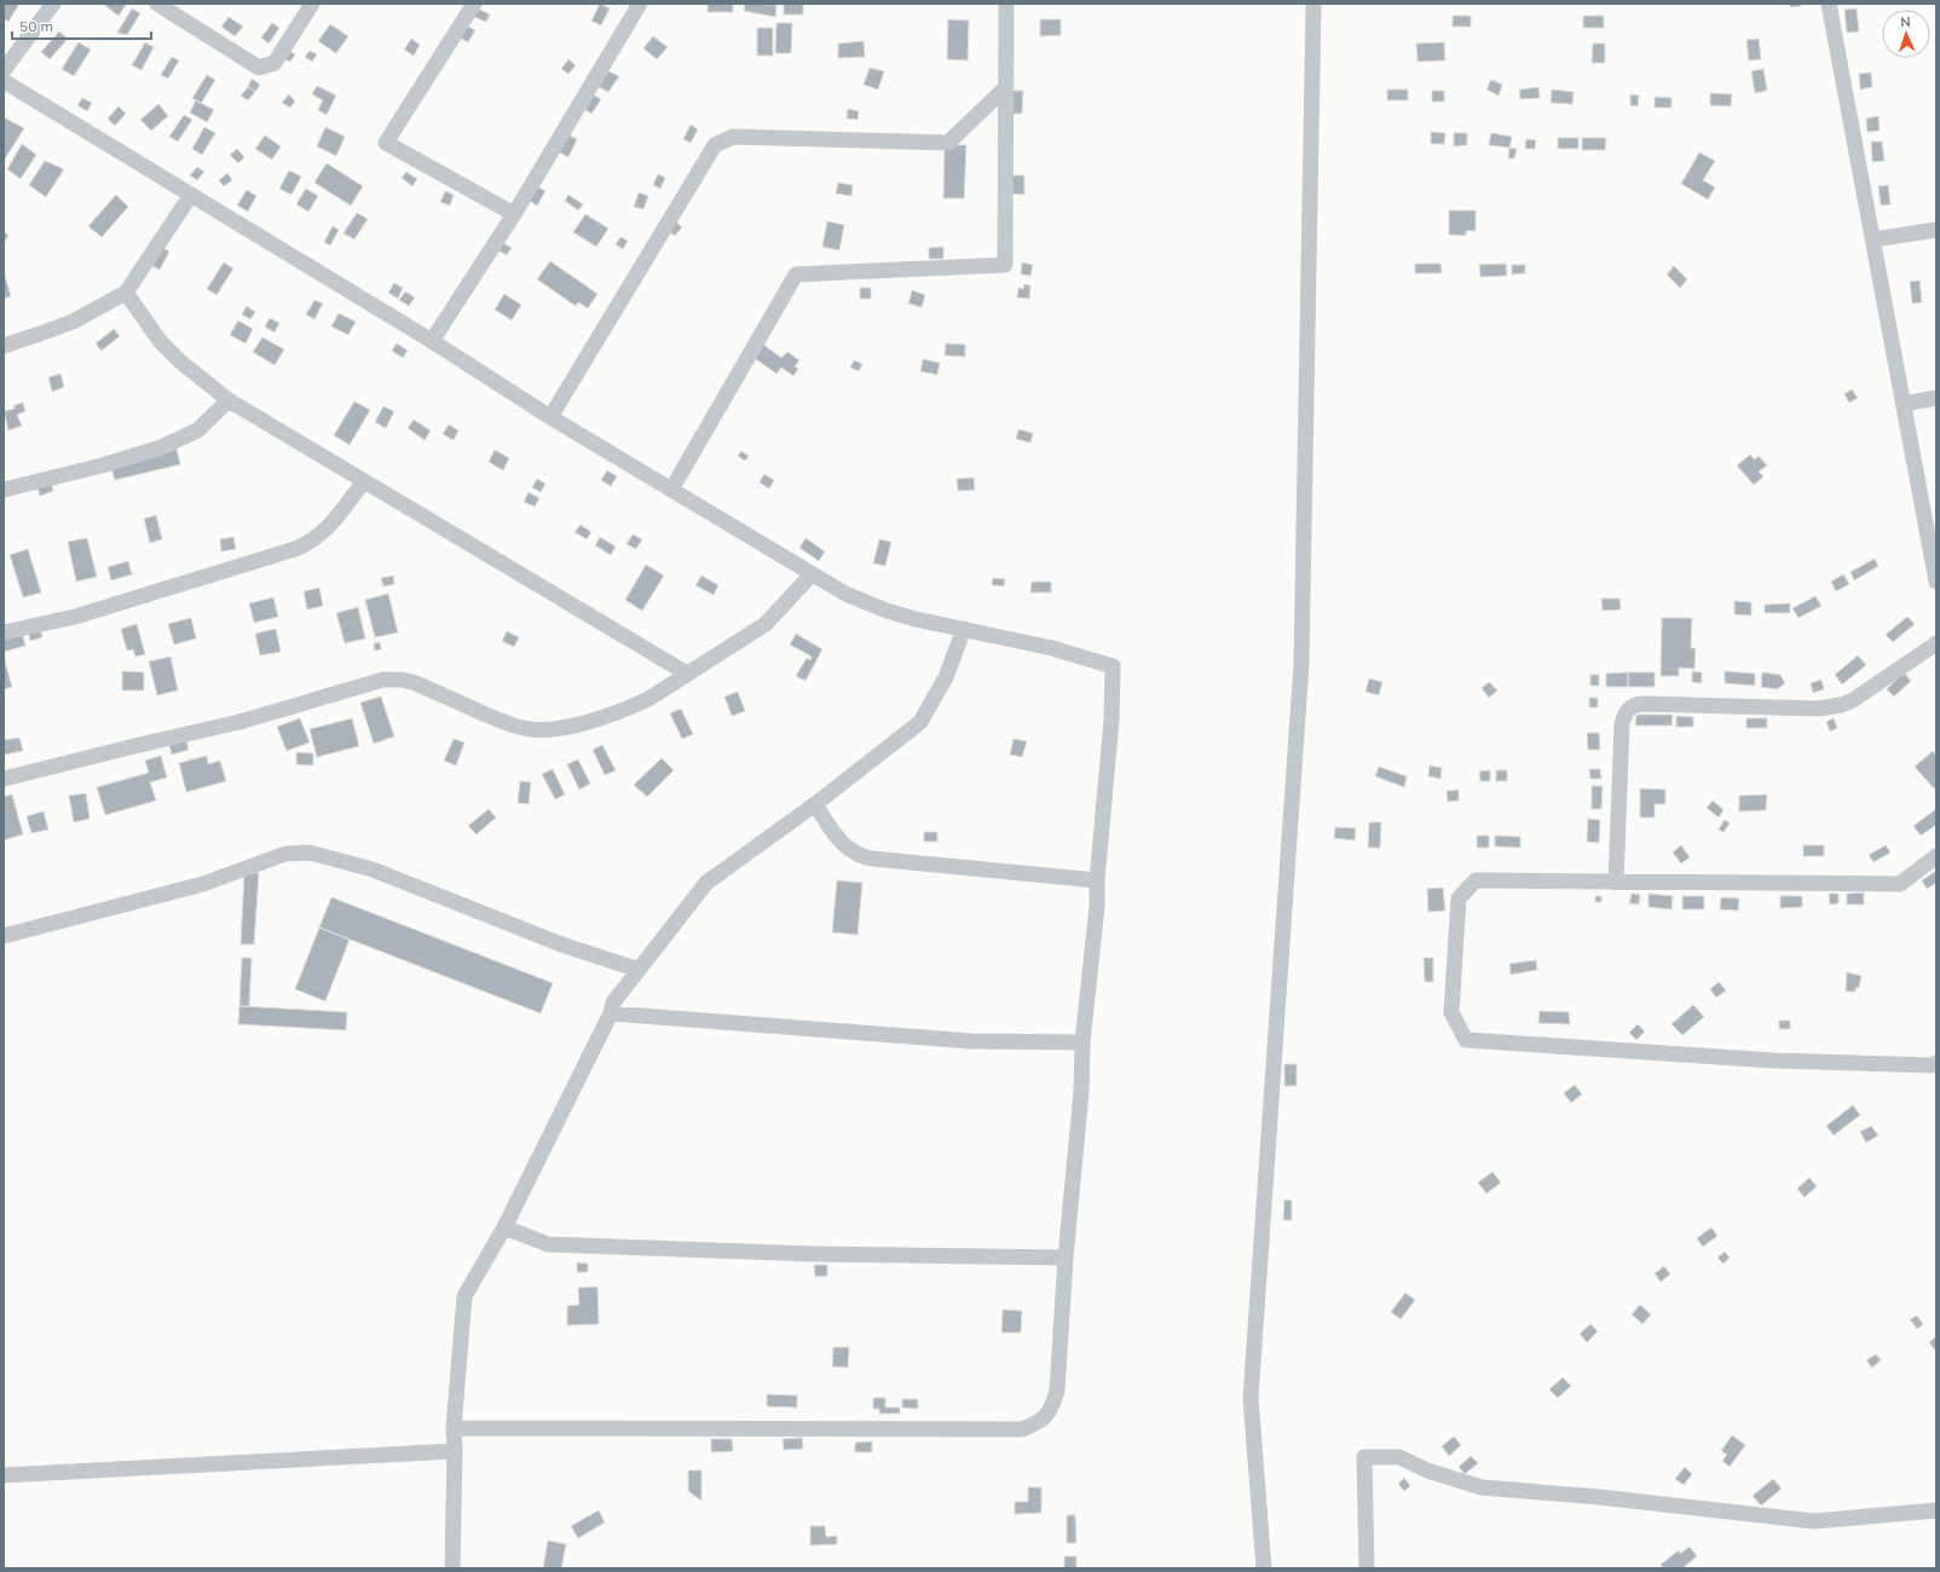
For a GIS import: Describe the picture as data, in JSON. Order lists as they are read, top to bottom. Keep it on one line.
{"scale_bar":"50 m","north":"top"}
